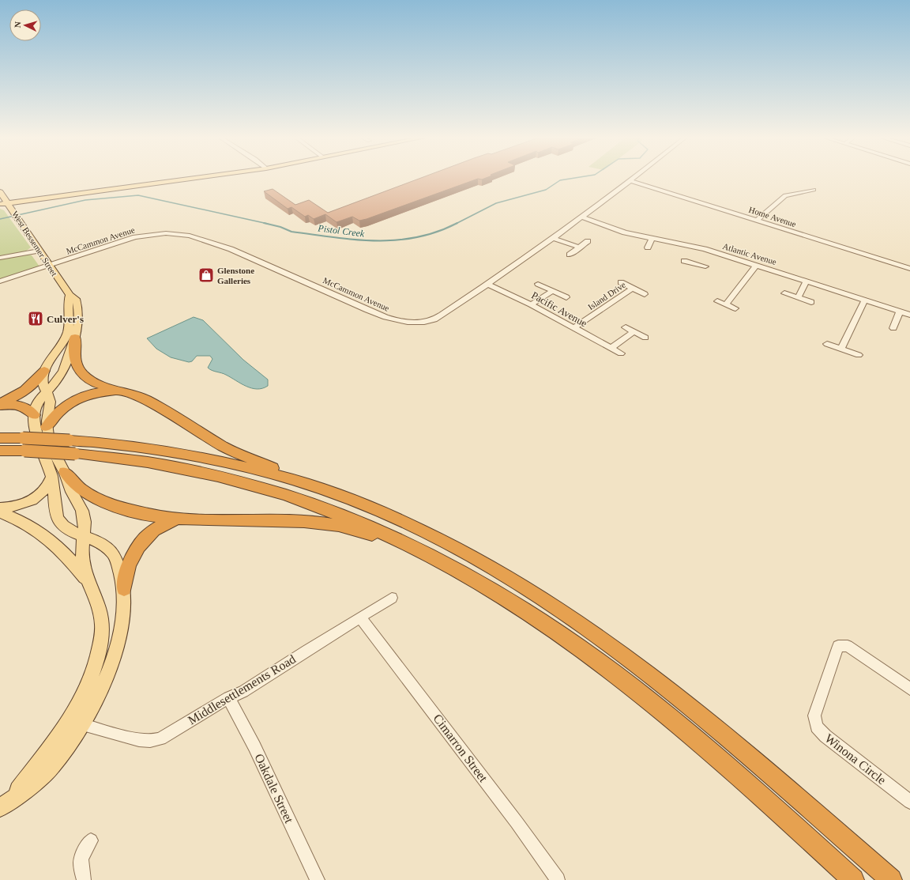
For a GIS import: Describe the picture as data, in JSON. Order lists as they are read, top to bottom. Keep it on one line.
{"streets":{"main road":["West Bessemer Street"],"street":["Home Avenue","McCammon Avenue","Atlantic Avenue","Island Drive","Pacific Avenue","Middlesettlements Road","Cimarron Street","Winona Circle","Oakdale Street"]},"crossings":[["Home Avenue","McCammon Avenue"],["McCammon Avenue","West Bessemer Street"],["McCammon Avenue","Atlantic Avenue"],["McCammon Avenue","Pacific Avenue"],["Island Drive","Pacific Avenue"],["Middlesettlements Road","Cimarron Street"],["Middlesettlements Road","Oakdale Street"]],"water":["Pistol Creek"],"places":{"shop":["Glenstone Galleries"],"restaurant":["Culver's"]},"north":"left"}
